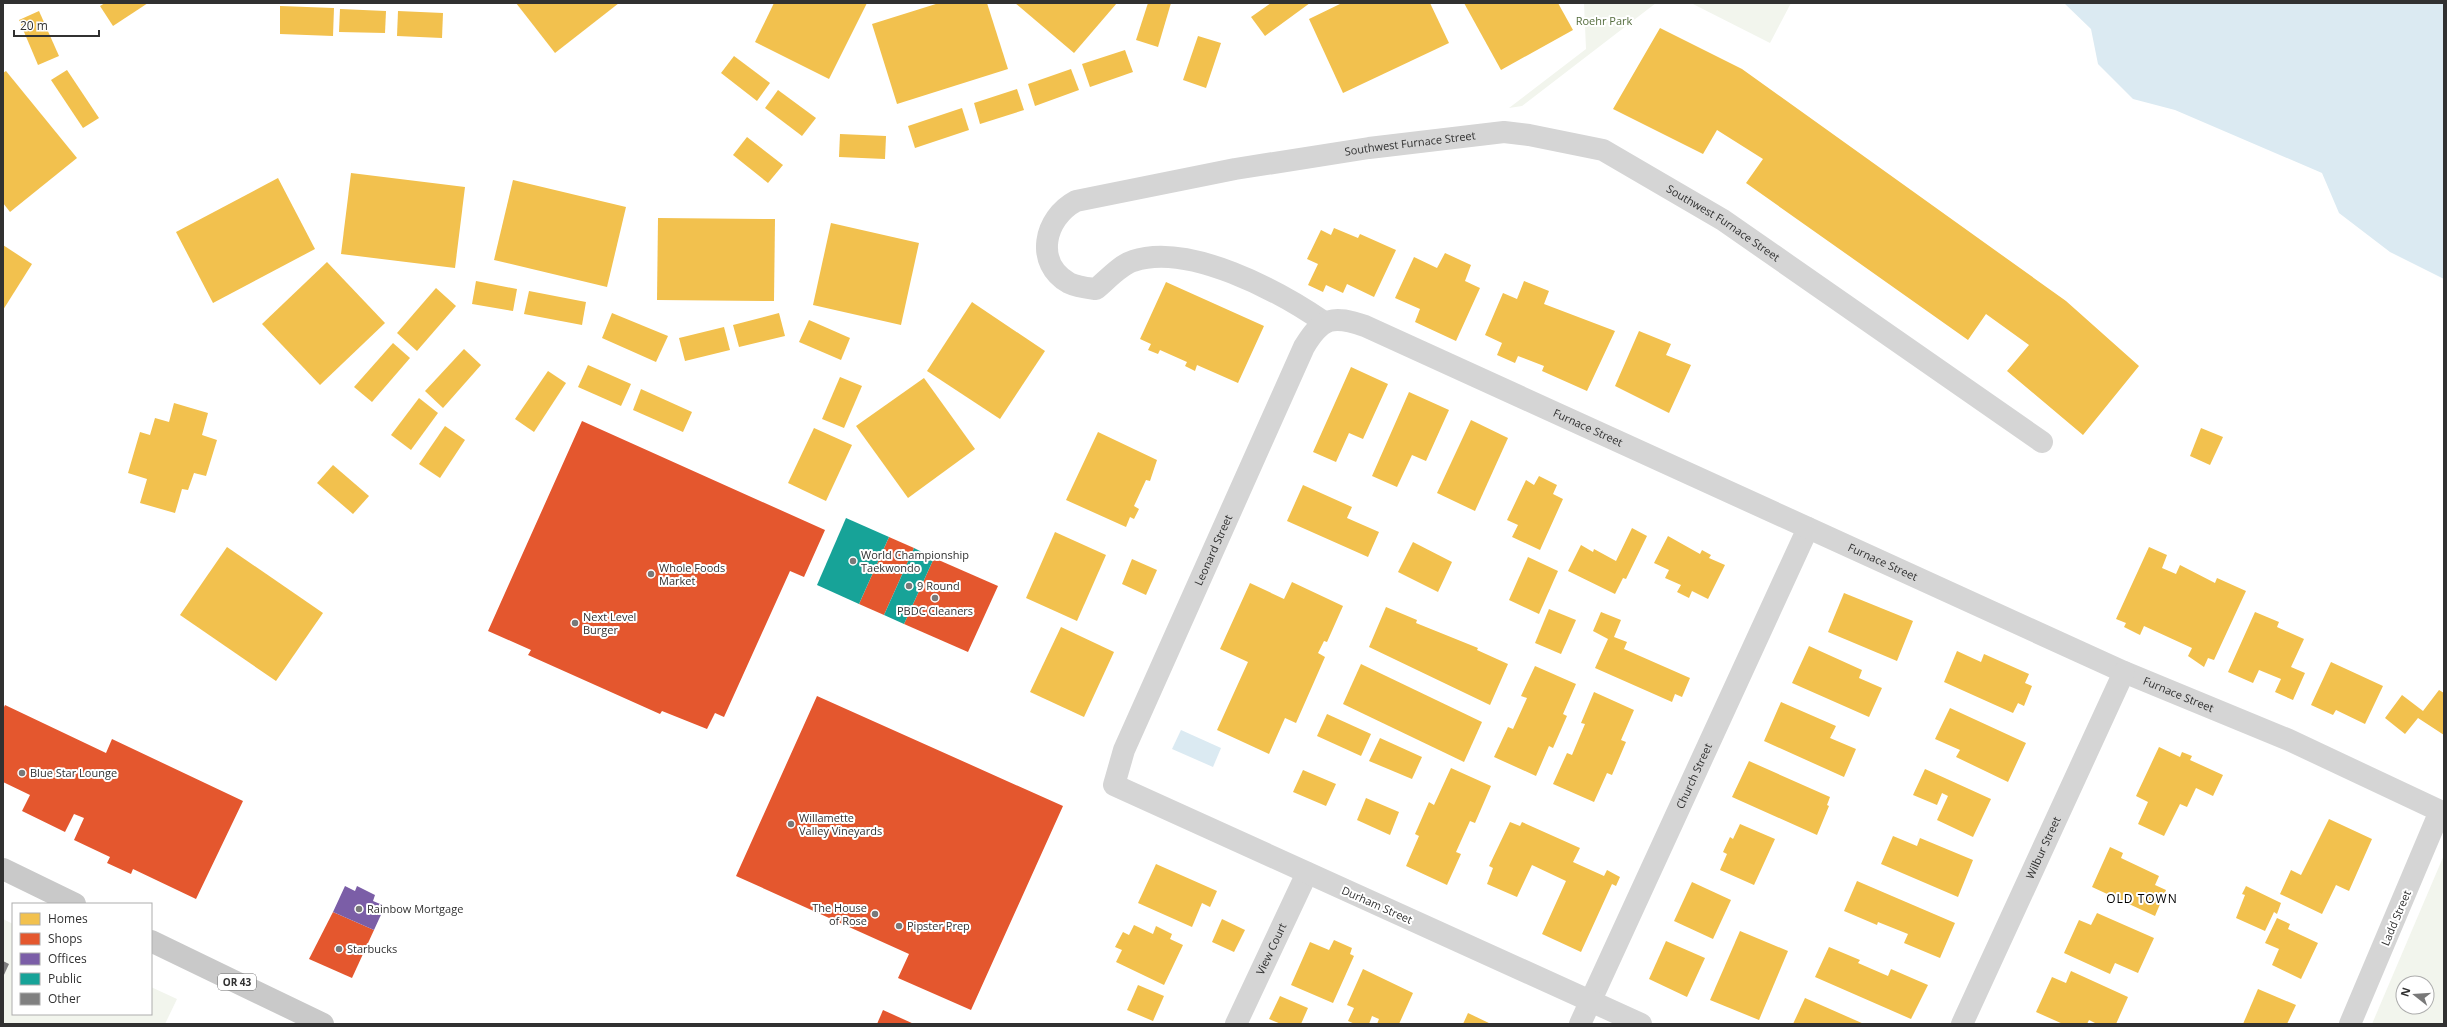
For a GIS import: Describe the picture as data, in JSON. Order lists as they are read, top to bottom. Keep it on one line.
{"streets":{"main road":["OR 43"],"street":["Southwest Furnace Street","Furnace Street","Leonard Street","Church Street","Wilbur Street","Durham Street","Ladd Street","View Court"]},"crossings":[["Southwest Furnace Street","Furnace Street"],["Southwest Furnace Street","Leonard Street"],["Furnace Street","Leonard Street"],["Furnace Street","Church Street"],["Furnace Street","Wilbur Street"],["Furnace Street","Ladd Street"],["Leonard Street","Durham Street"],["Church Street","Durham Street"],["Durham Street","View Court"]],"districts":["OLD TOWN"],"parks":["Roehr Park"],"places":["World Championship Taekwondo","Whole Foods Market","9 Round","PBDC Cleaners","Next Level Burger","Blue Star Lounge","Willamette Valley Vineyards","Rainbow Mortgage","The House of Rose","Pipster Prep","Starbucks"],"legend":["Homes","Shops","Offices","Public","Other"],"scale_bar":"20 m","north":"left"}
